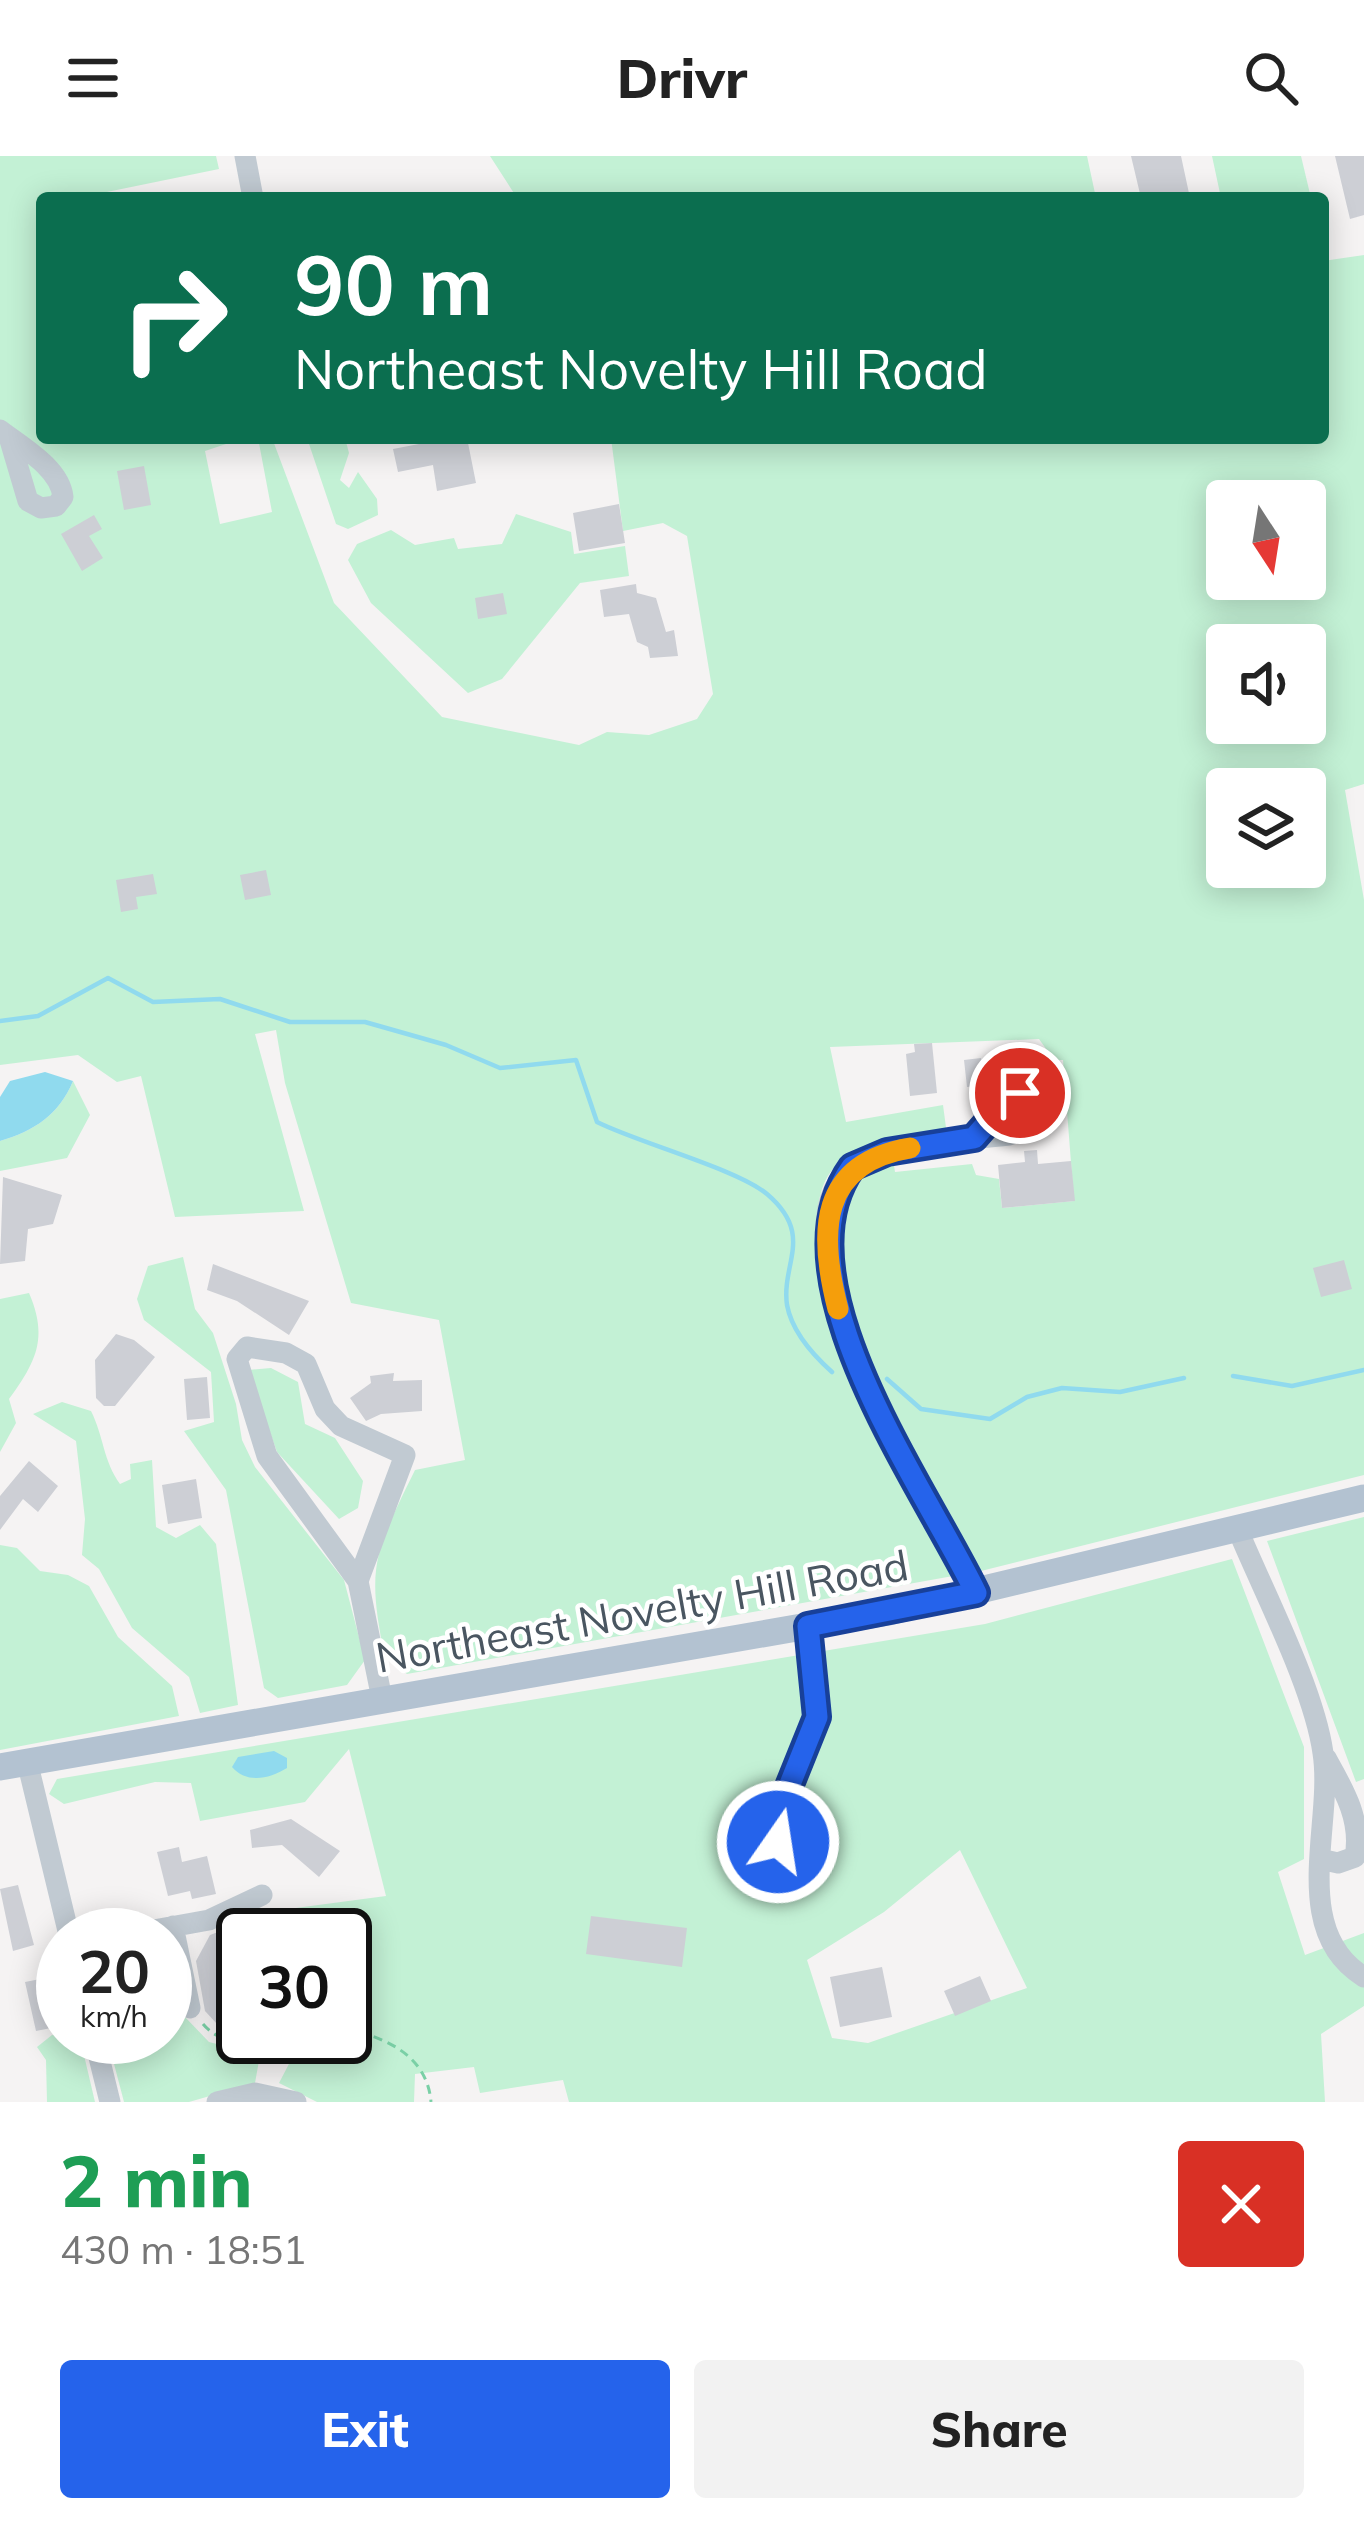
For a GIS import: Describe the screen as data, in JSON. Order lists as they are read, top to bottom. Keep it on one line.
{"streets":{"main road":["Northeast Novelty Hill Road"]},"north":"bottom","page":{"header":"Drivr","turn":["90 m","Northeast Novelty Hill Road"],"speed":"20 km/h","limit":"30","heading":["2 min","430 m · 18:51"],"buttons":["Exit","Share"]}}
